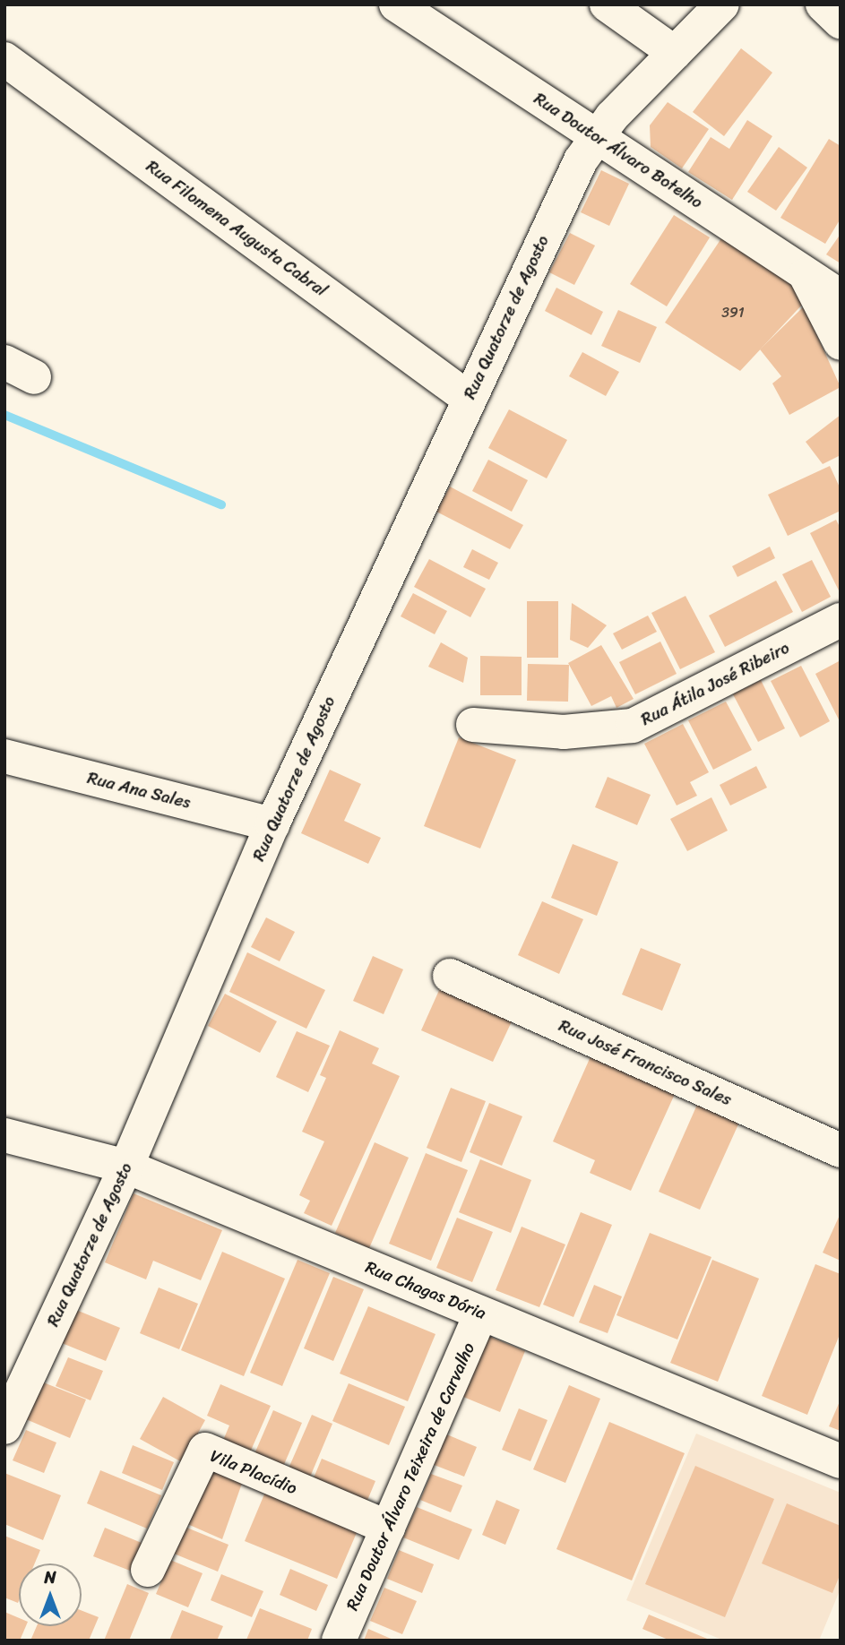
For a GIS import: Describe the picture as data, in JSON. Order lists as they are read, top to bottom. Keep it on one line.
{"streets":{"street":["Rua Doutor Álvaro Botelho","Rua Filomena Augusta Cabral","Rua Quatorze de Agosto","Rua Átila José Ribeiro","Rua Ana Sales","Rua José Francisco Sales","Rua Chagas Dória","Vila Placídio","Rua Doutor Álvaro Teixeira de Carvalho"]},"crossings":[["Rua Doutor Álvaro Botelho","Rua Quatorze de Agosto"],["Rua Filomena Augusta Cabral","Rua Quatorze de Agosto"],["Rua Quatorze de Agosto","Rua Ana Sales"],["Rua Quatorze de Agosto","Rua Chagas Dória"],["Rua Chagas Dória","Rua Doutor Álvaro Teixeira de Carvalho"],["Vila Placídio","Rua Doutor Álvaro Teixeira de Carvalho"]],"house_numbers":["391"],"north":"top"}
